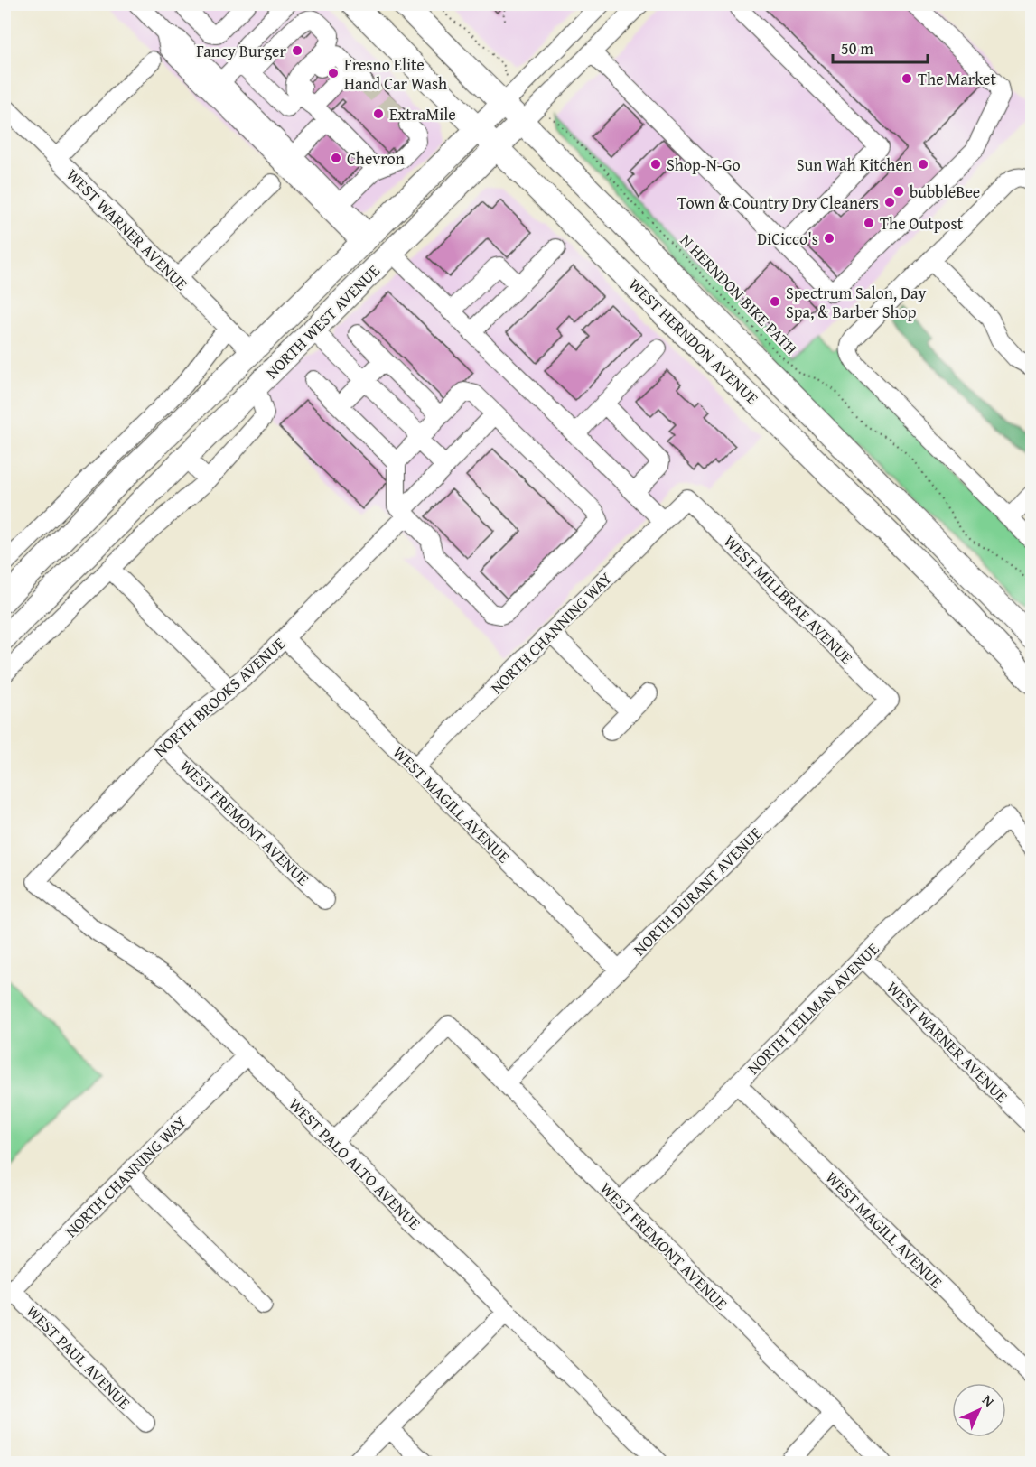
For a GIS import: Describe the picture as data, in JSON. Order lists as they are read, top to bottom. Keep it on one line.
{"streets":{"main road":["NORTH WEST AVENUE","WEST HERNDON AVENUE"],"street":["WEST WARNER AVENUE","WEST MILLBRAE AVENUE","NORTH CHANNING WAY","NORTH BROOKS AVENUE","WEST MAGILL AVENUE","WEST FREMONT AVENUE","NORTH DURANT AVENUE","NORTH TEILMAN AVENUE","WEST PALO ALTO AVENUE","WEST PAUL AVENUE"],"path":["N HERNDON BIKE PATH"]},"crossings":[["WEST WARNER AVENUE","NORTH WEST AVENUE"],["WEST WARNER AVENUE","NORTH TEILMAN AVENUE"],["NORTH WEST AVENUE","WEST HERNDON AVENUE"],["WEST MILLBRAE AVENUE","NORTH CHANNING WAY"],["WEST MILLBRAE AVENUE","NORTH DURANT AVENUE"],["NORTH CHANNING WAY","WEST MAGILL AVENUE"],["NORTH CHANNING WAY","WEST PALO ALTO AVENUE"],["NORTH CHANNING WAY","WEST PAUL AVENUE"],["NORTH BROOKS AVENUE","WEST MAGILL AVENUE"],["NORTH BROOKS AVENUE","WEST FREMONT AVENUE"],["NORTH BROOKS AVENUE","WEST PALO ALTO AVENUE"],["WEST MAGILL AVENUE","NORTH DURANT AVENUE"],["WEST MAGILL AVENUE","NORTH TEILMAN AVENUE"],["WEST FREMONT AVENUE","NORTH DURANT AVENUE"],["WEST FREMONT AVENUE","NORTH TEILMAN AVENUE"],["WEST FREMONT AVENUE","WEST PALO ALTO AVENUE"]],"places":["Fancy Burger","Fresno Elite Hand Car Wash","The Market","ExtraMile","Chevron","Shop-N-Go","Sun Wah Kitchen","bubbleBee","Town & Country Dry Cleaners","The Outpost","DiCicco's","Spectrum Salon, Day Spa, & Barber Shop"],"scale_bar":"50 m","north":"top right"}
